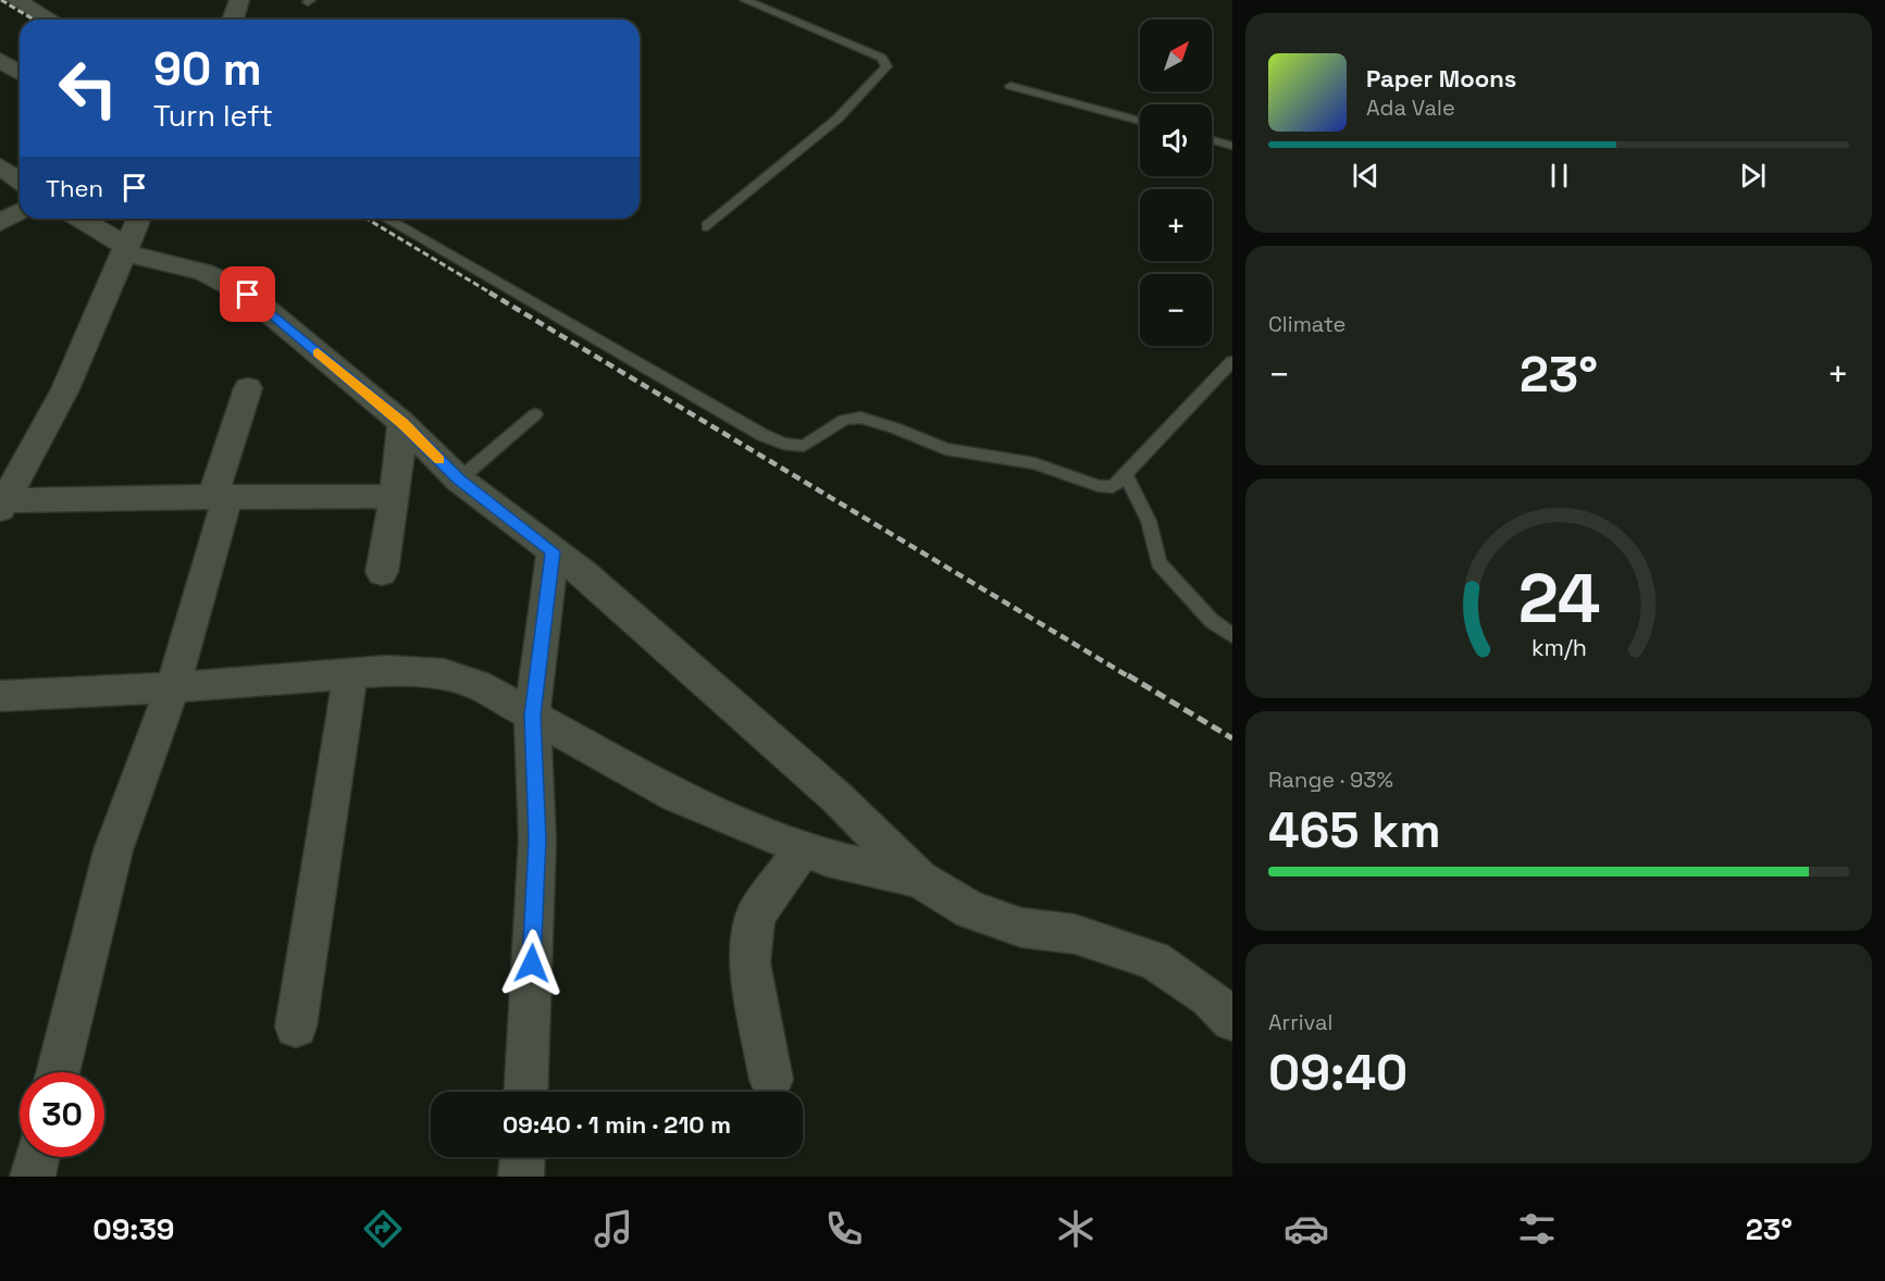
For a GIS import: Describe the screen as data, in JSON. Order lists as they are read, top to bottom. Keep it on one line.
{"north":"top right","page":{"map_buttons":["+","−"],"turn":["90 m","Turn left"],"song":["Paper Moons","Ada Vale"],"then":"Then","tile":["Climate",["Range · 93%","465 km"],["Arrival","09:40"]],"heat":["−","23°","+"],"limit":"30","trip":"09:40 · 1 min · 210 m","tabs":["09:39","23°"],"gauge":["24","km/h"]}}
